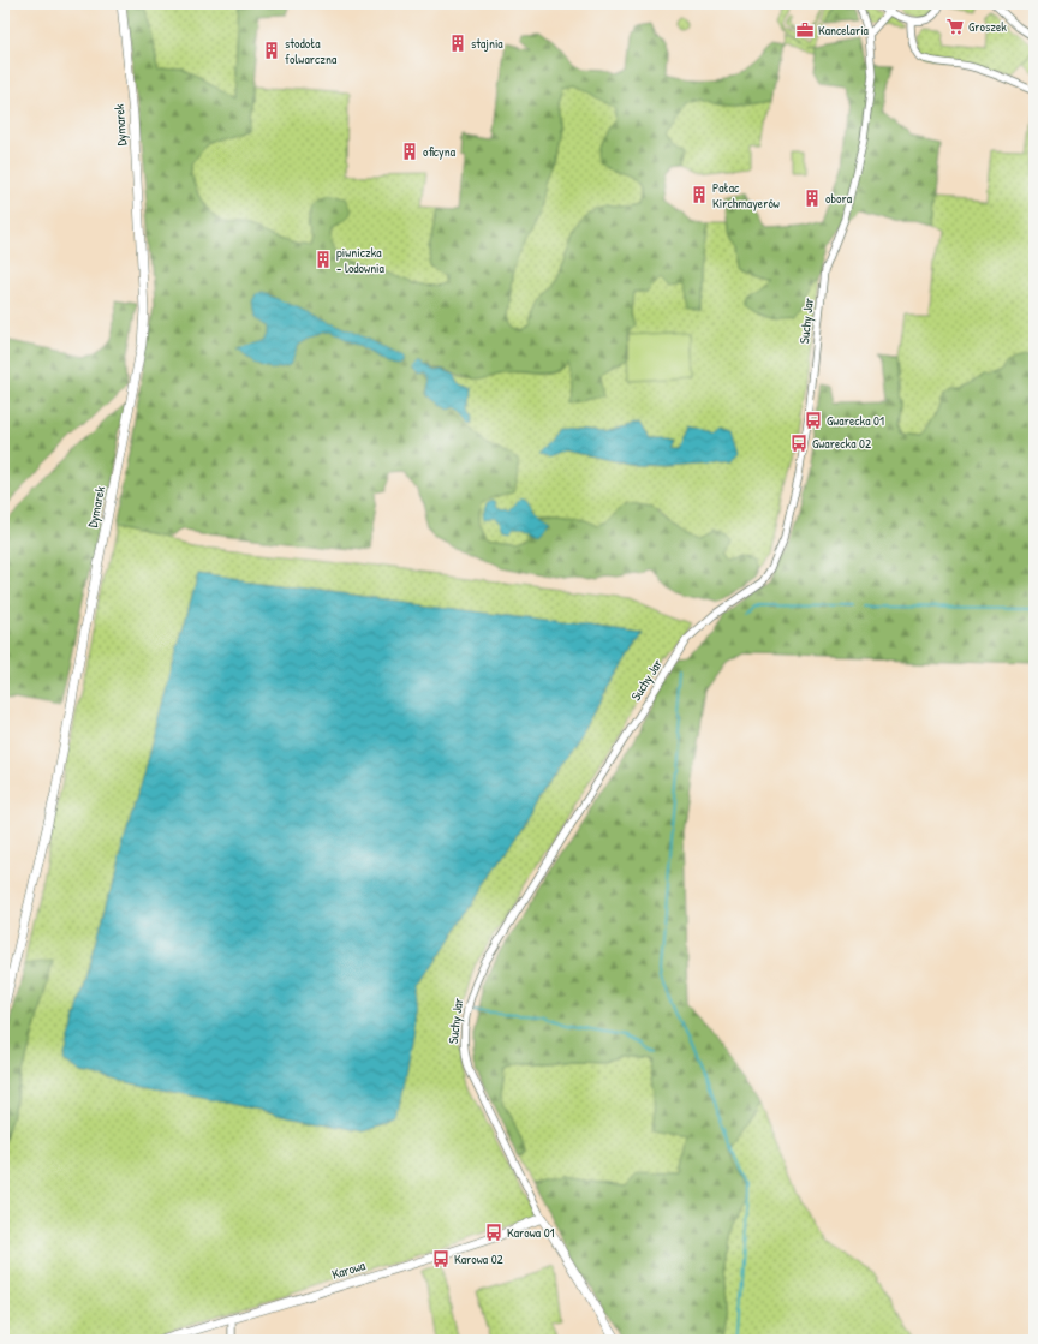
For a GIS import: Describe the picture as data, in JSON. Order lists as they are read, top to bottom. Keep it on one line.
{"streets":{"street":["Dymarek","Suchy Jar","Karowa"]},"crossings":[["Suchy Jar","Karowa"]],"places":{"supermarket":["Groszek"],"office":["Kancelaria"],"building":["stajnia","stodoła folwarczna","oficyna","Pałac Kirchmayerów","obora","piwniczka - lodownia"],"bus stop":["Gwarecka 01","Gwarecka 02","Karowa 01","Karowa 02"]}}
